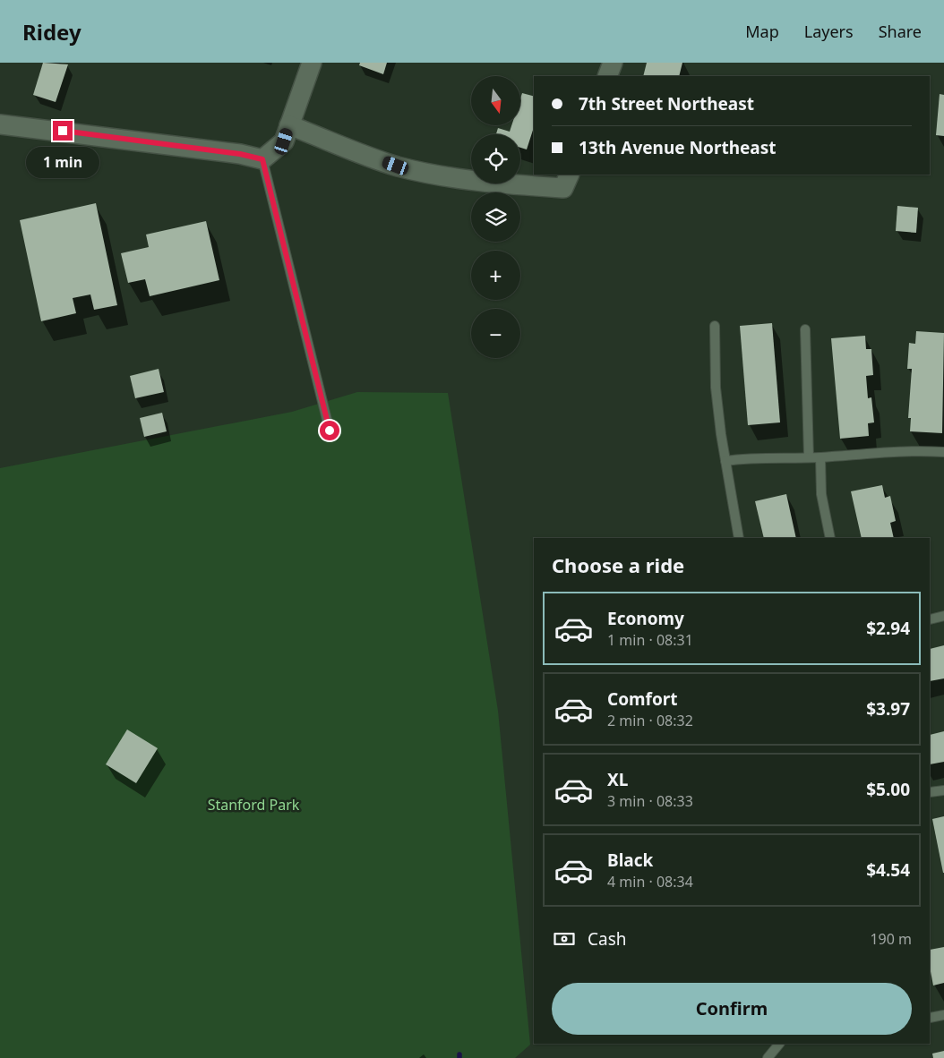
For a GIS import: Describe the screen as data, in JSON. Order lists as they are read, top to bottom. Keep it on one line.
{"parks":["Stanford Park"],"north":"bottom","page":{"header":"Ridey","nav":["Map","Layers","Share"],"map_buttons":["+","−"],"banner":["7th Street Northeast","13th Avenue Northeast"],"bubble":"1 min","heading":"Choose a ride","list":[{"name":"Economy","note":"1 min · 08:31","value":"$2.94"},{"name":"Comfort","note":"2 min · 08:32","value":"$3.97"},{"name":"XL","note":"3 min · 08:33","value":"$5.00"},{"name":"Black","note":"4 min · 08:34","value":"$4.54"}],"pay":["Cash","190 m"],"buttons":"Confirm"}}
